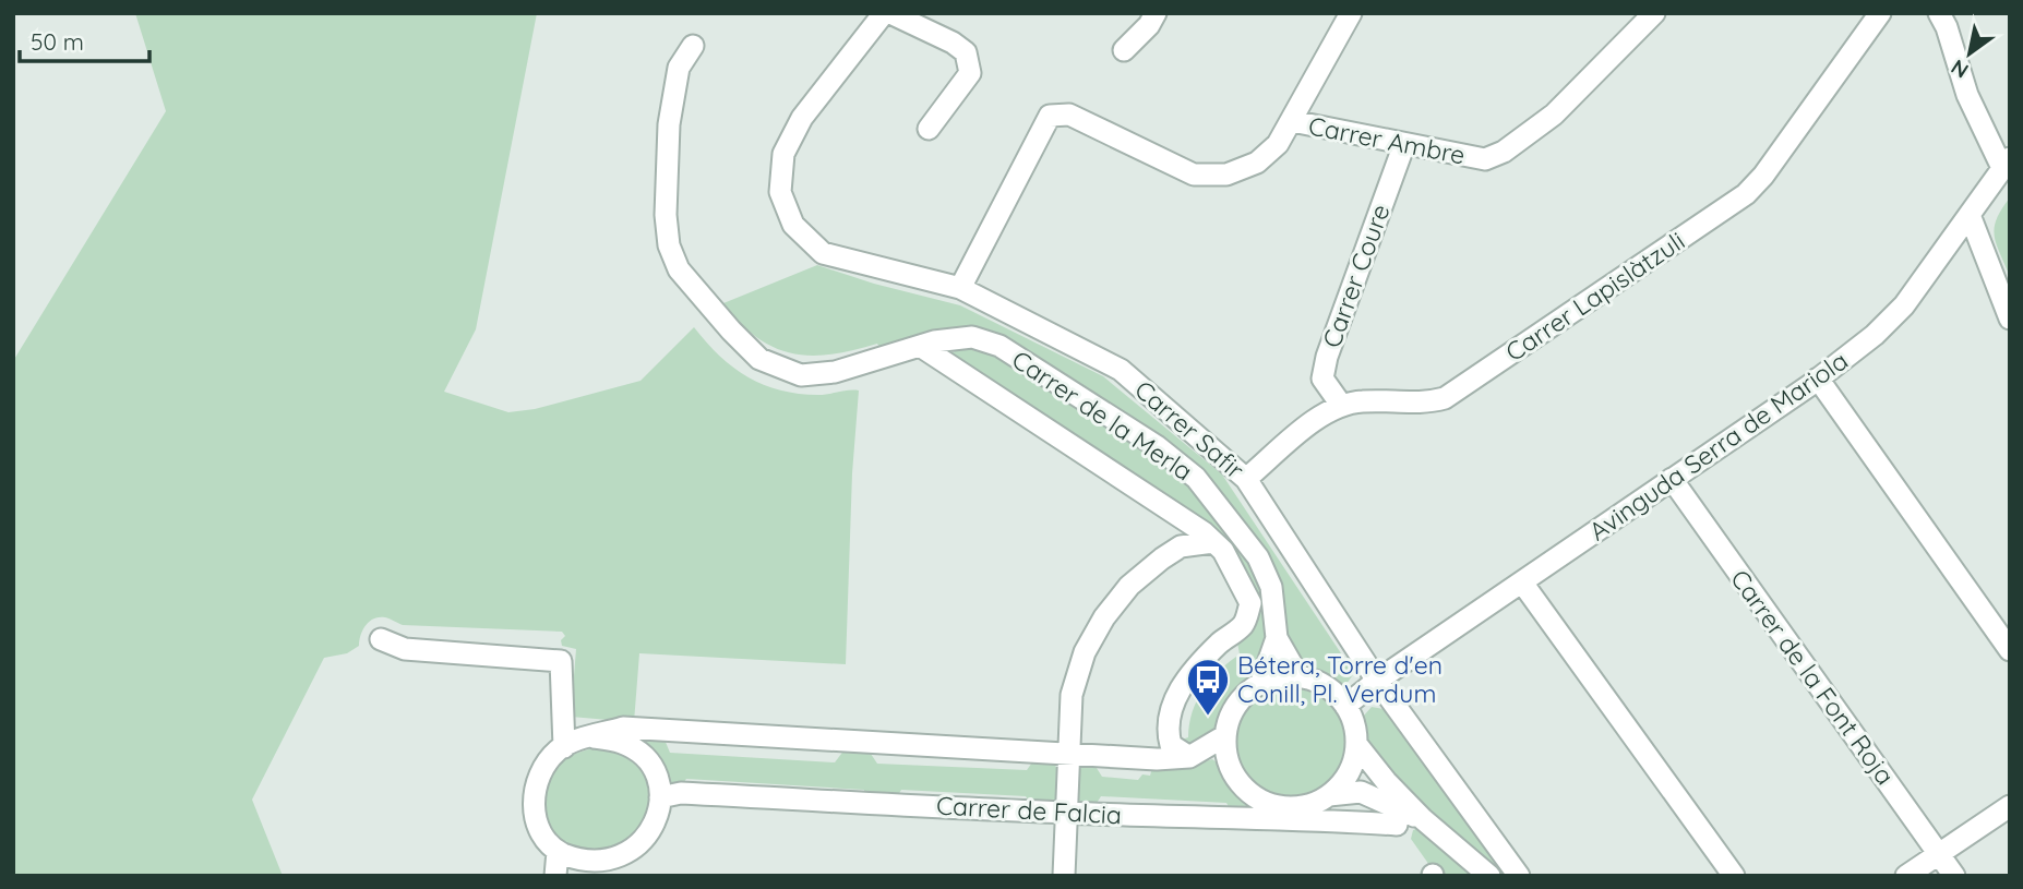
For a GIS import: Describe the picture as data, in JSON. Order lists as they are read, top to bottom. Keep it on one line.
{"streets":{"street":["Carrer Ambre","Carrer Coure","Carrer Lapislàtzuli","Carrer de la Merla","Carrer Safir","Avinguda Serra de Mariola","Carrer de la Font Roja","Carrer de Falcia"]},"crossings":[["Carrer Ambre","Carrer Coure"],["Carrer Coure","Carrer Lapislàtzuli"],["Carrer Lapislàtzuli","Carrer Safir"],["Carrer de la Merla","Avinguda Serra de Mariola"],["Carrer Safir","Avinguda Serra de Mariola"],["Avinguda Serra de Mariola","Carrer de la Font Roja"]],"places":{"bus stop":["Bétera, Torre d'en Conill, Pl. Verdum"]},"scale_bar":"50 m","north":"bottom left"}
